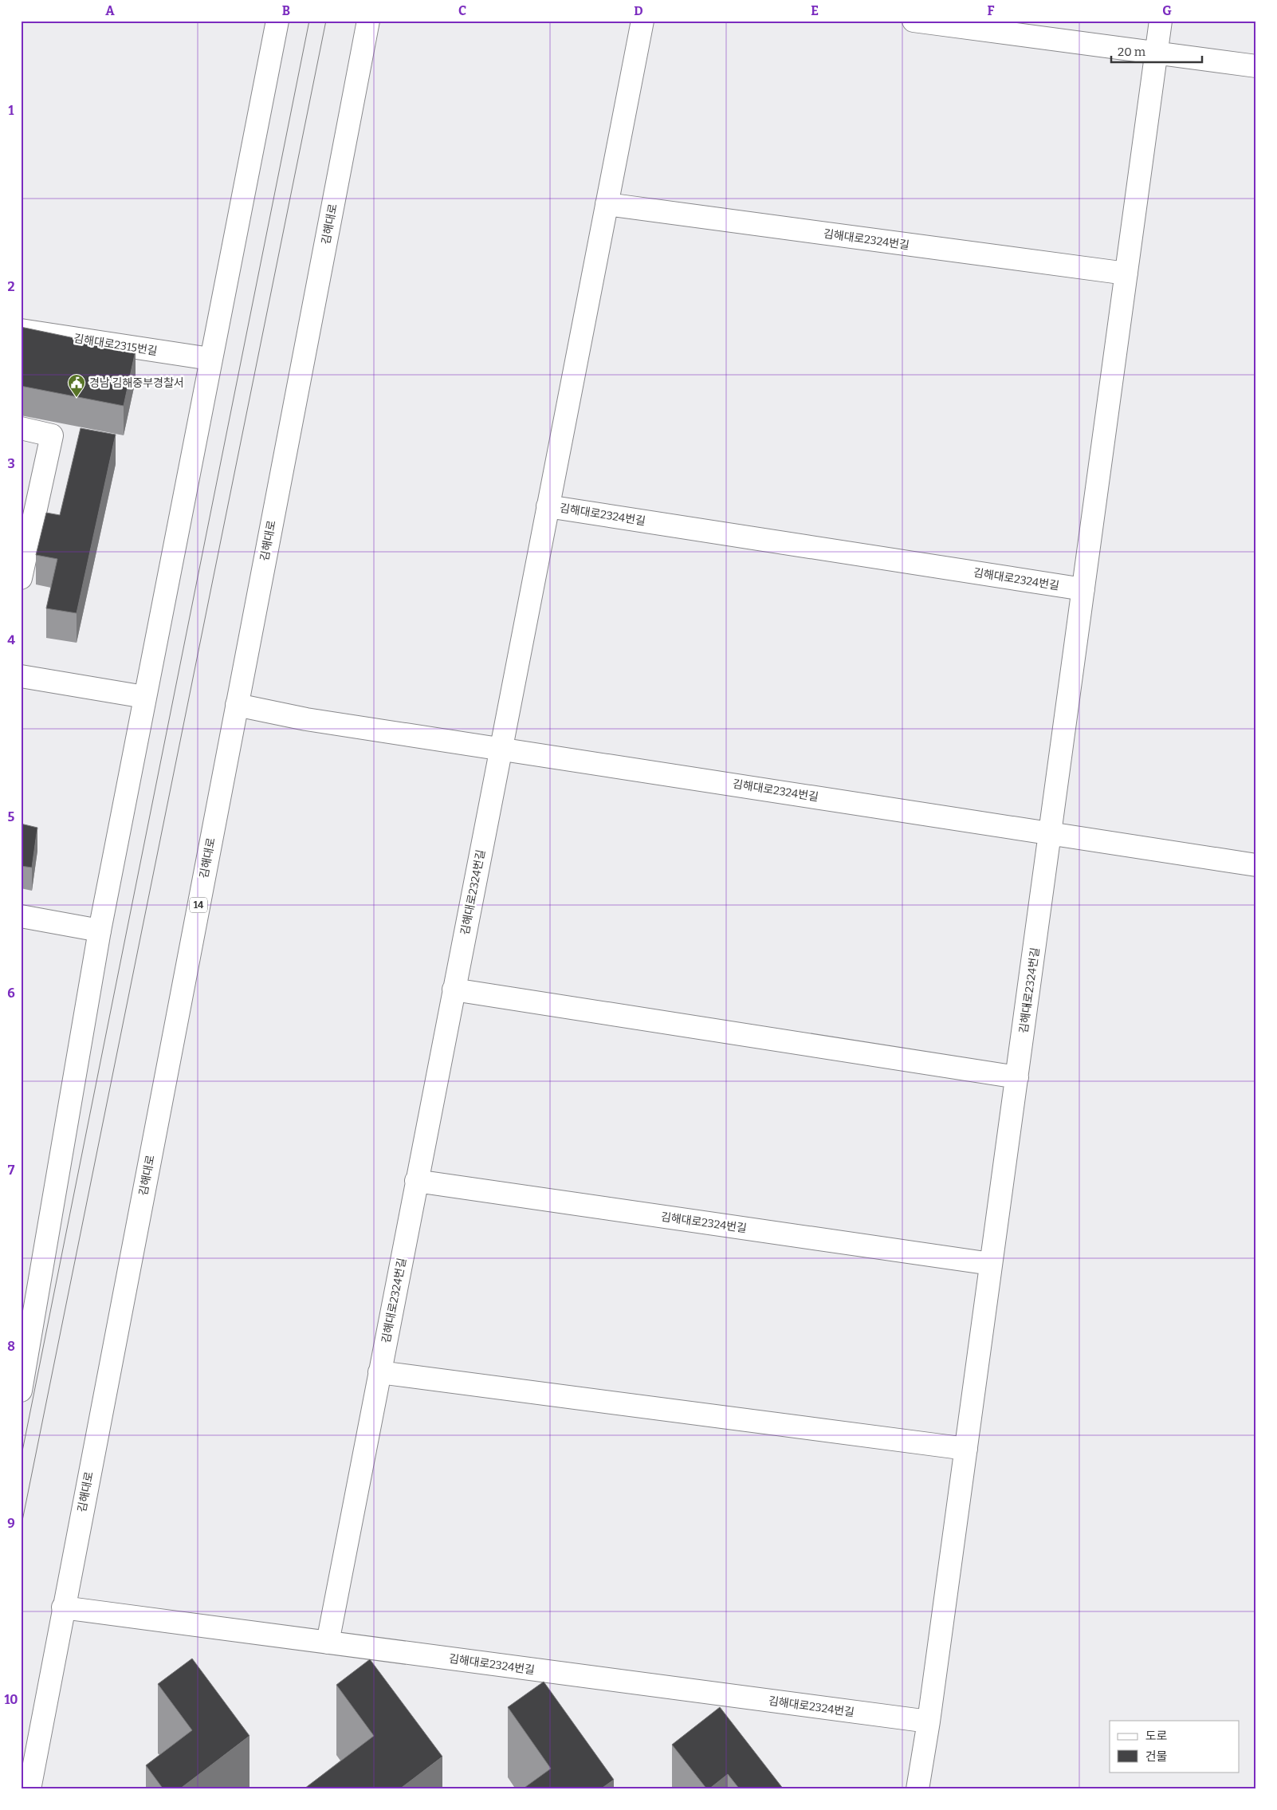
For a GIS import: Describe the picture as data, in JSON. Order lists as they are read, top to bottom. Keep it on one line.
{"streets":{"street":["김해대로","김해대로2324번길","김해대로2315번길","14"]},"places":{"public building":["경남 김해중부경찰서"]},"legend":["도로","건물"],"scale_bar":"20 m","grid":{"columns":["A","B","C","D","E","F","G"],"rows":["1","2","3","4","5","6","7","8","9","10"]}}
